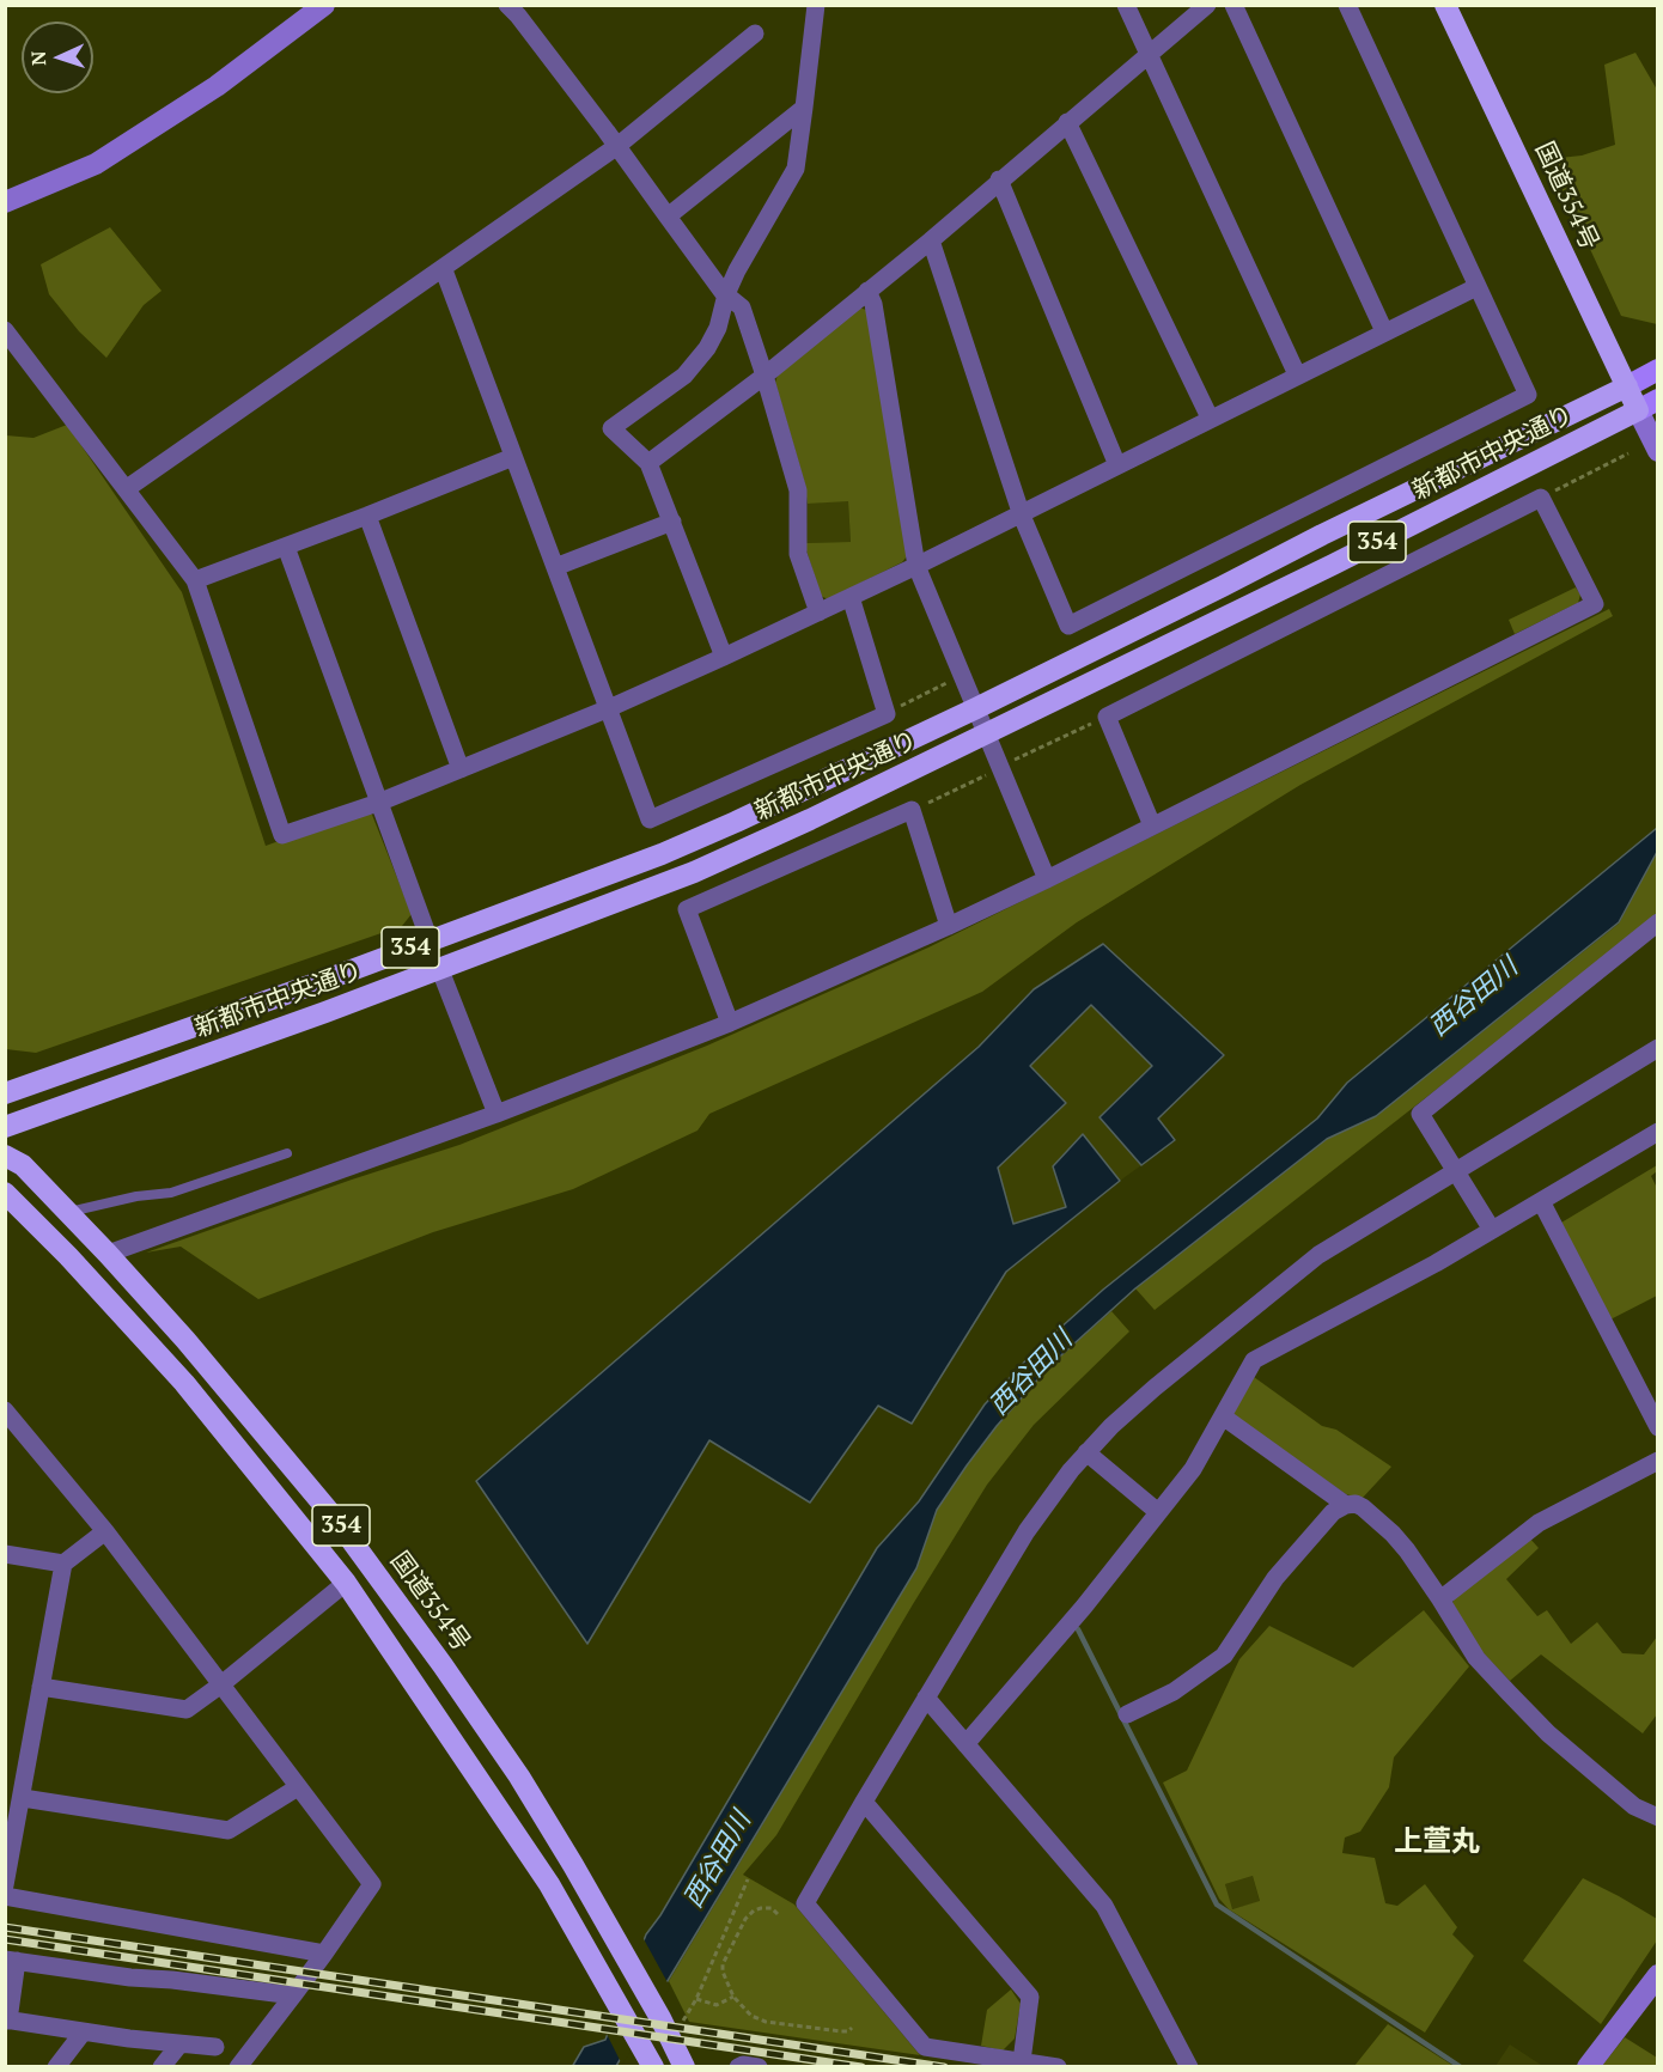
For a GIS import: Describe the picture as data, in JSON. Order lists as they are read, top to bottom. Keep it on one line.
{"streets":{"highway":["国道354号","新都市中央通り","354"]},"crossings":[["国道354号","新都市中央通り"]],"districts":["上萱丸"],"water":["西谷田川"],"north":"left"}
